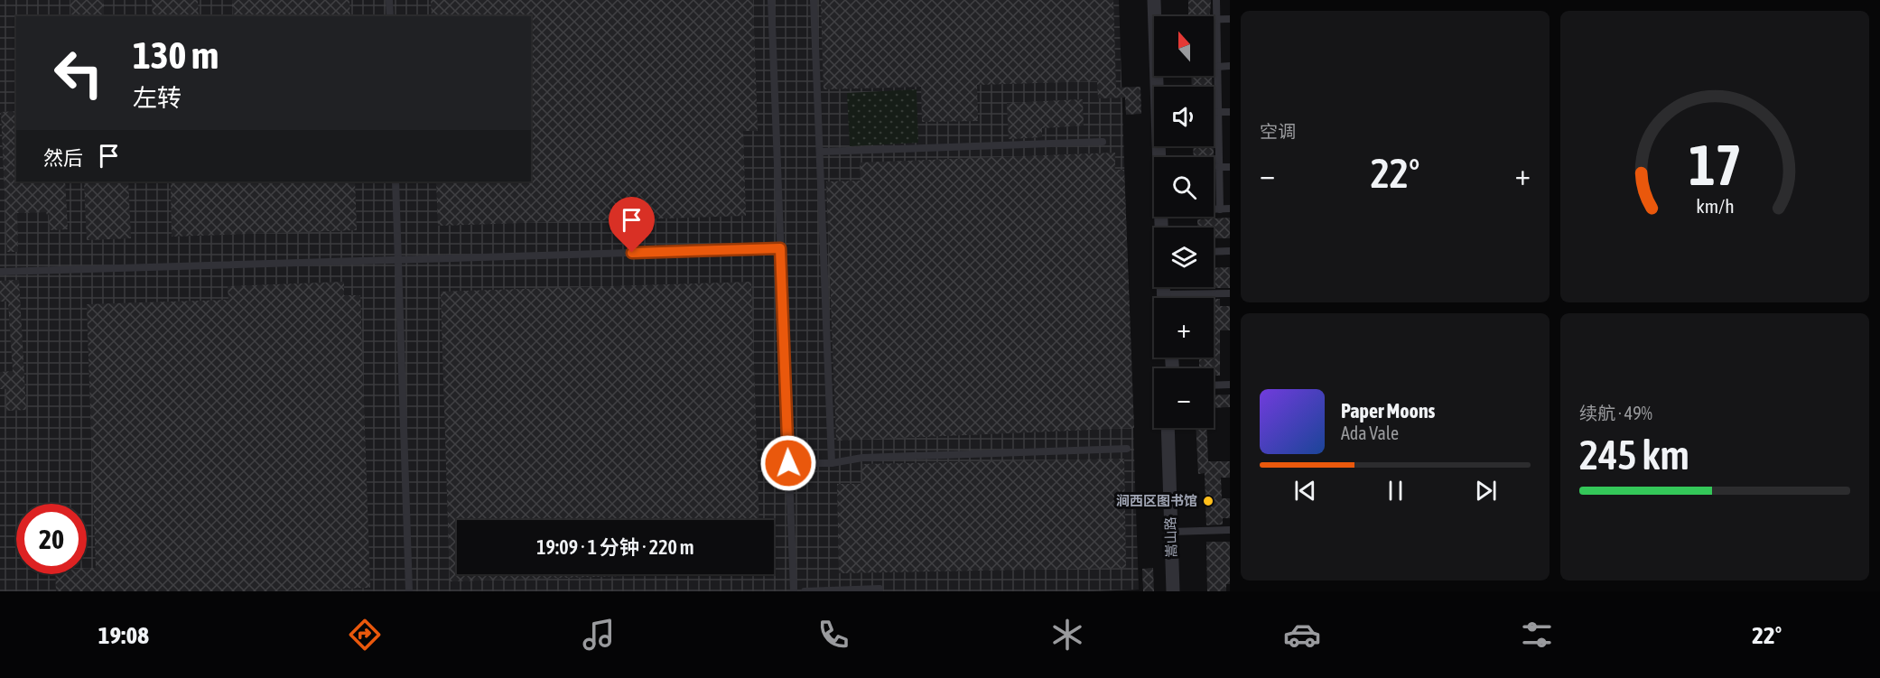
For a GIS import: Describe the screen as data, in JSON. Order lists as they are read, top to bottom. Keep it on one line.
{"streets":{"street":["嵩山路"]},"places":["涧西区图书馆"],"north":"top","page":{"tile":["空调",["续航 · 49%","245 km"]],"map_buttons":["+","−"],"turn":["130 m","左转"],"then":"然后","heat":["−","22°","+"],"song":["Paper Moons","Ada Vale"],"limit":"20","trip":"19:09 · 1 分钟 · 220 m","tabs":["19:08","22°"],"gauge":["17","km/h"]}}
